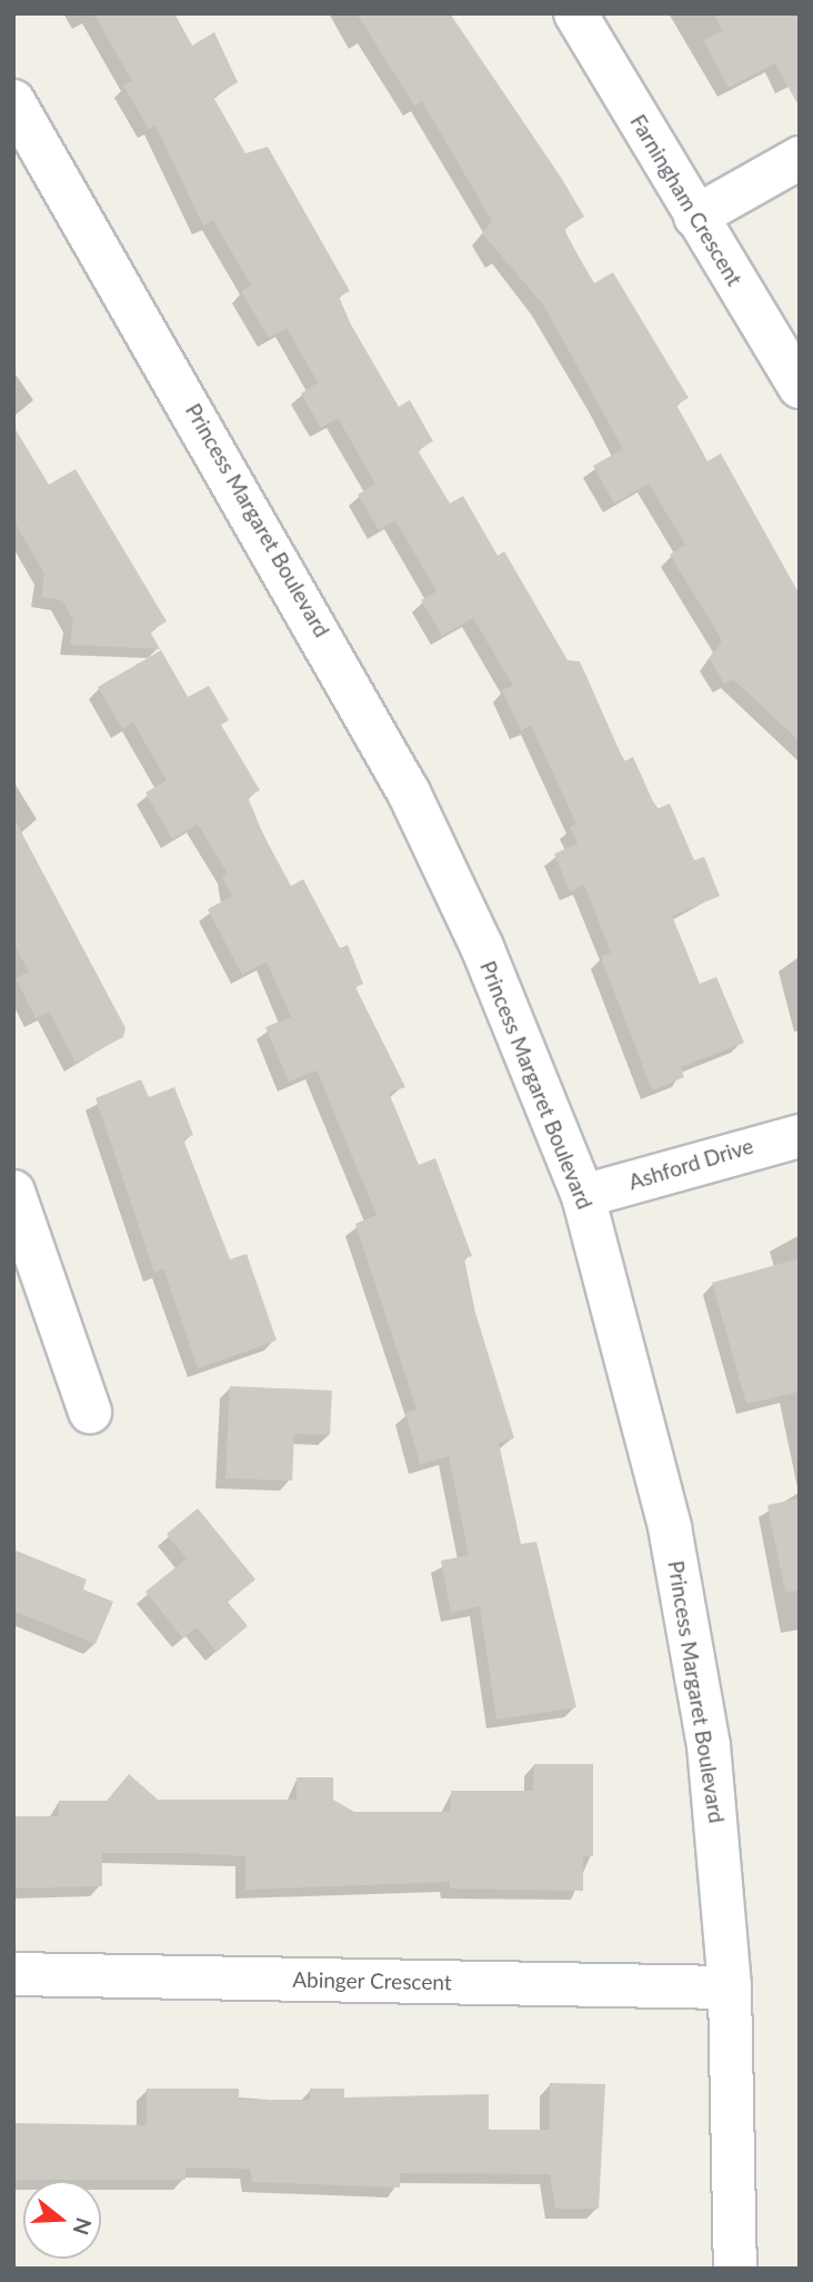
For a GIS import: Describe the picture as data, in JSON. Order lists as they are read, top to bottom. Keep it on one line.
{"streets":{"street":["Farningham Crescent","Princess Margaret Boulevard","Ashford Drive","Abinger Crescent"]},"crossings":[["Princess Margaret Boulevard","Ashford Drive"],["Princess Margaret Boulevard","Abinger Crescent"]],"north":"right"}
